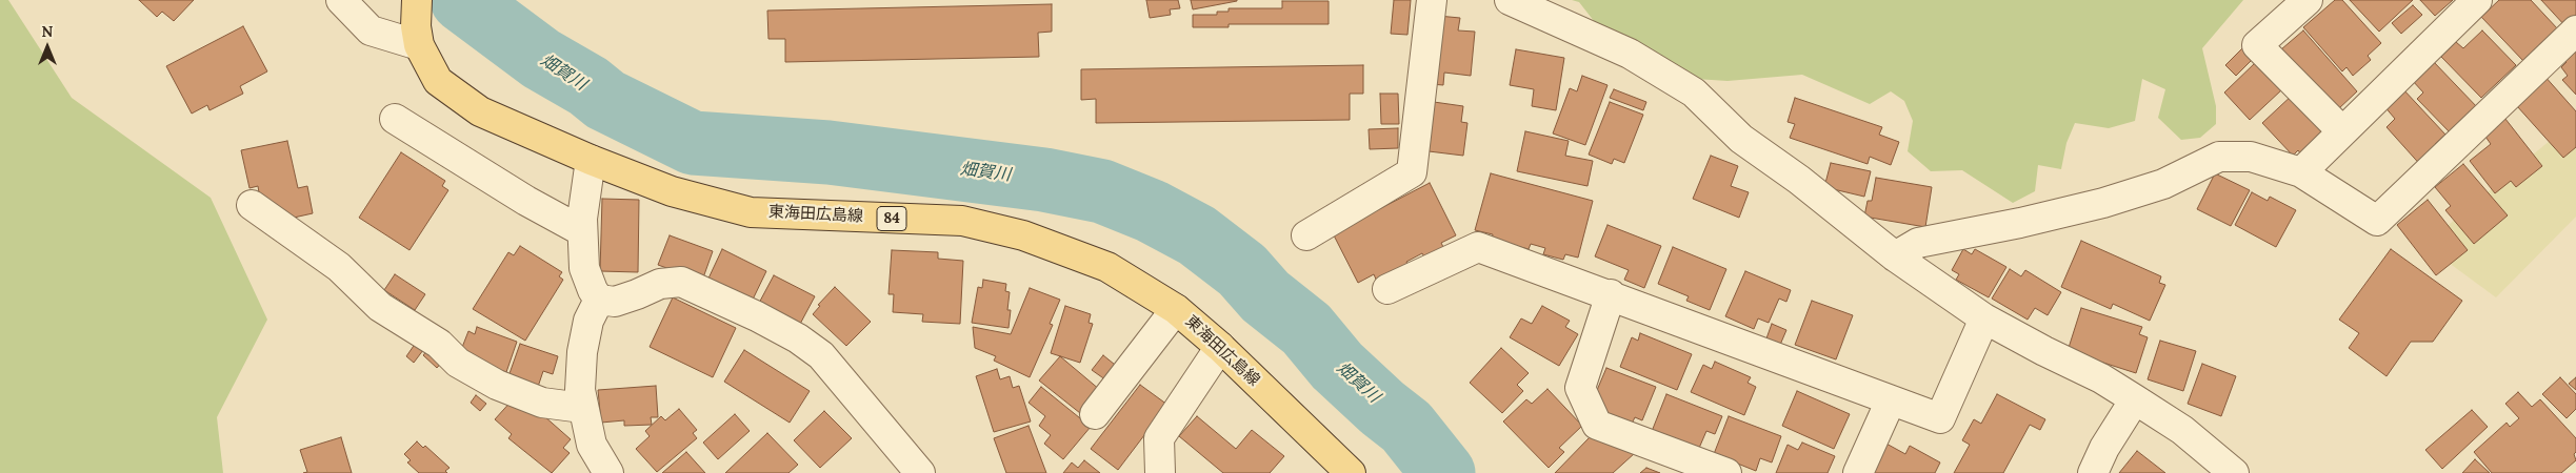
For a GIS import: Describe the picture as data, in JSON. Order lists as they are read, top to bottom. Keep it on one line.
{"streets":{"main road":["東海田広島線","84"]},"water":["畑賀川"],"north":"top"}
